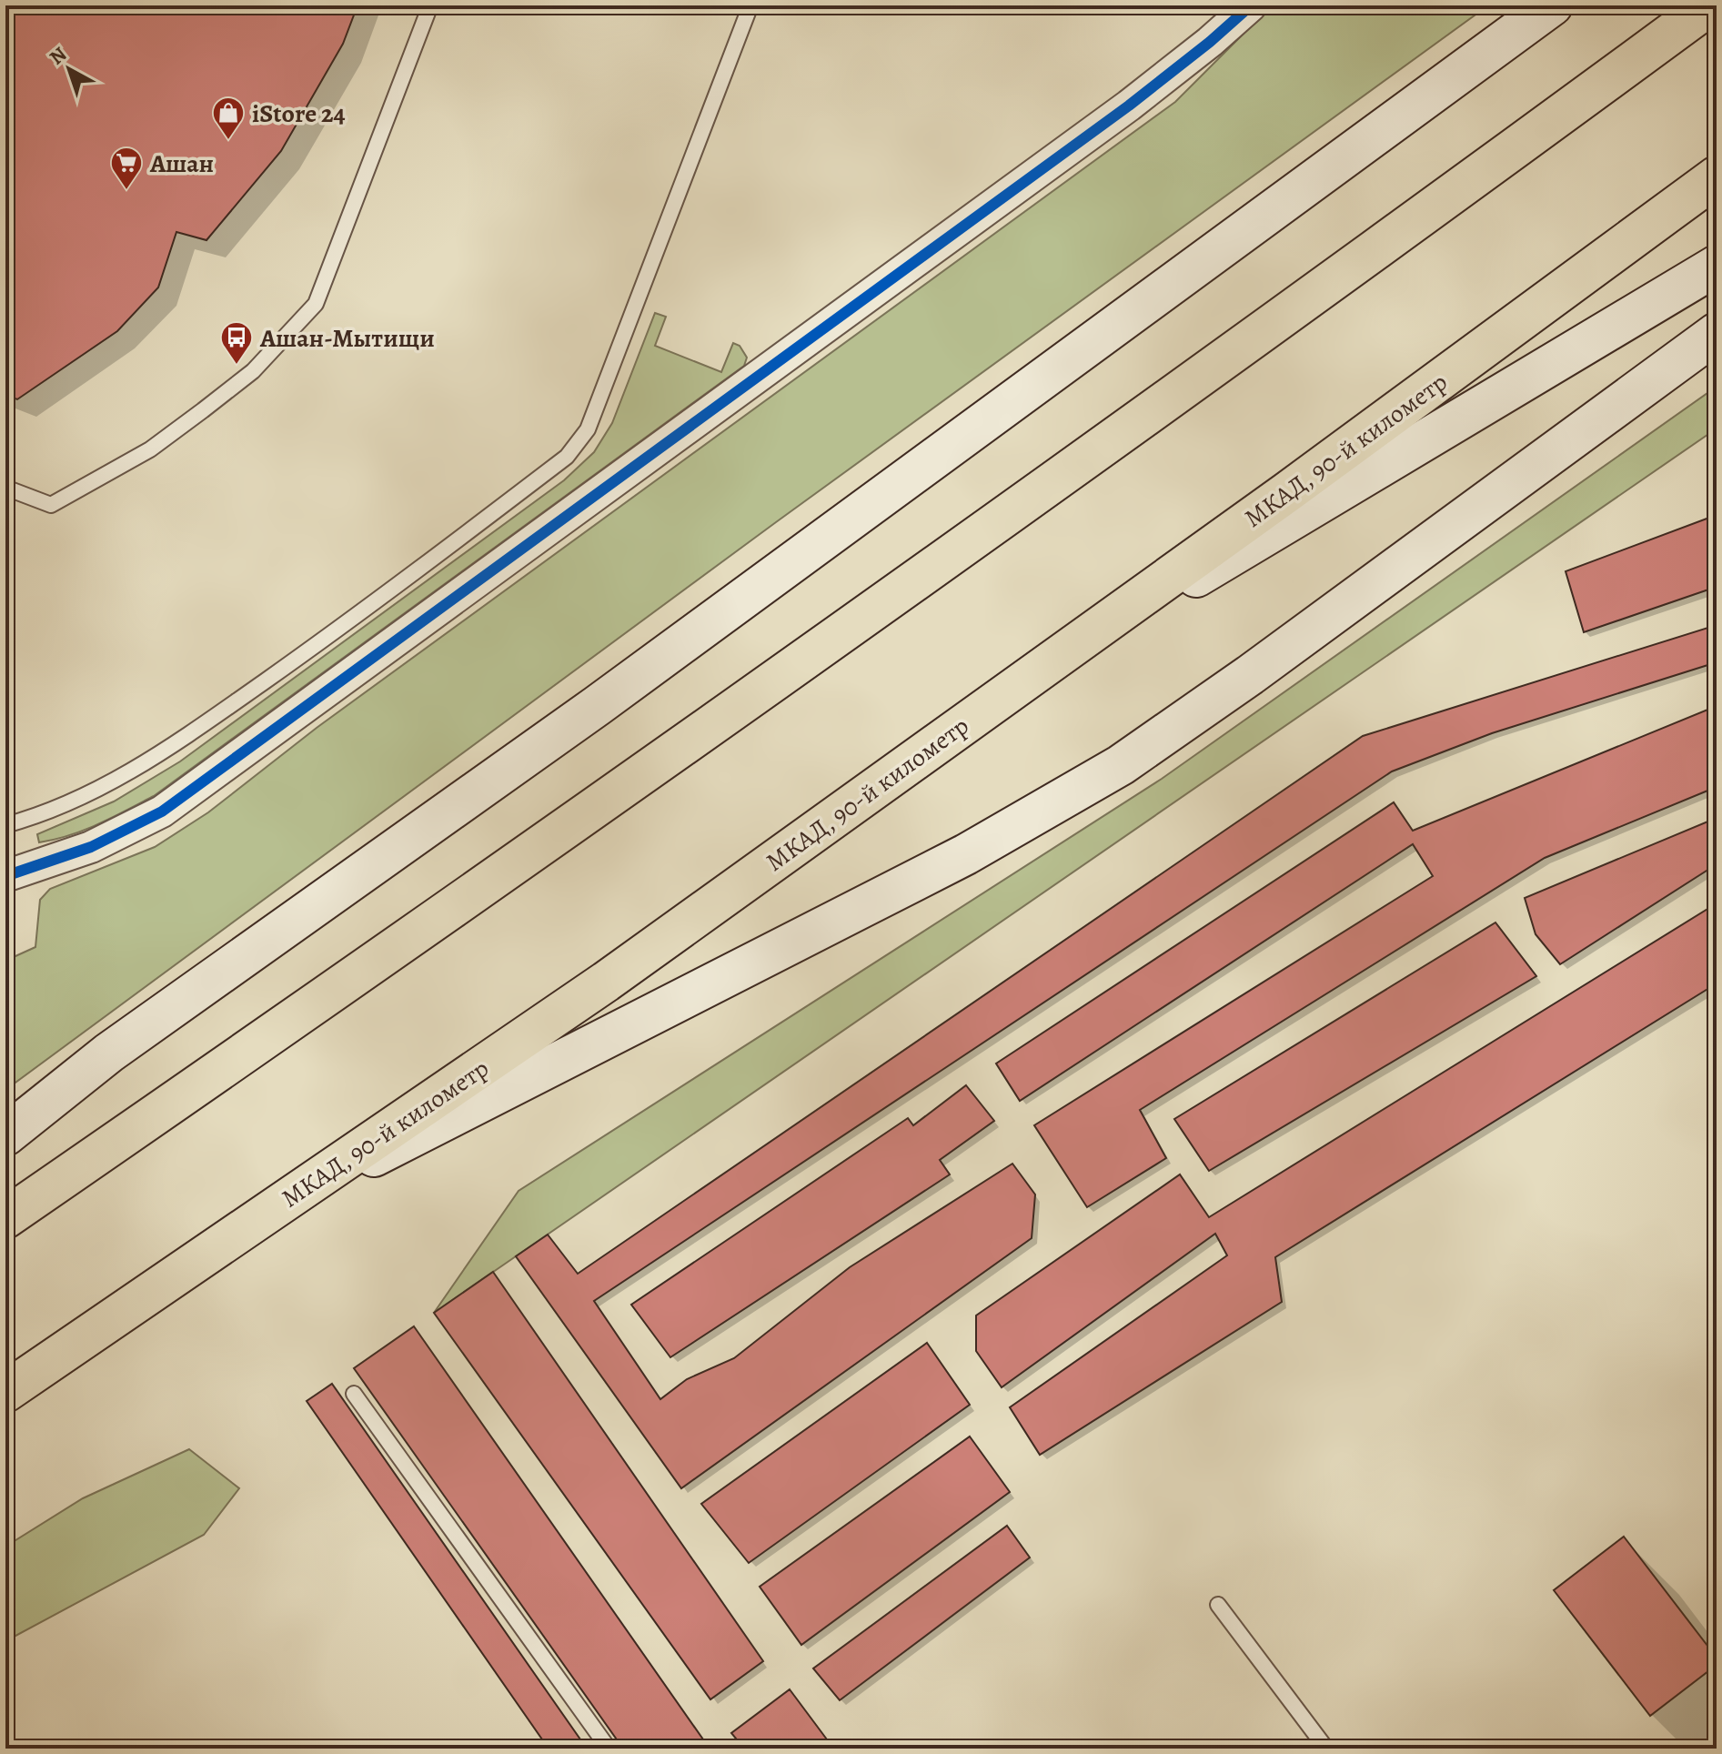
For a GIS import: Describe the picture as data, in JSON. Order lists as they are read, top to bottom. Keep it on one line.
{"streets":{"highway":["МКАД, 90-й километр"]},"places":{"shop":["iStore 24"],"supermarket":["Ашан"],"bus stop":["Ашан-Мытищи"]},"north":"top left"}
